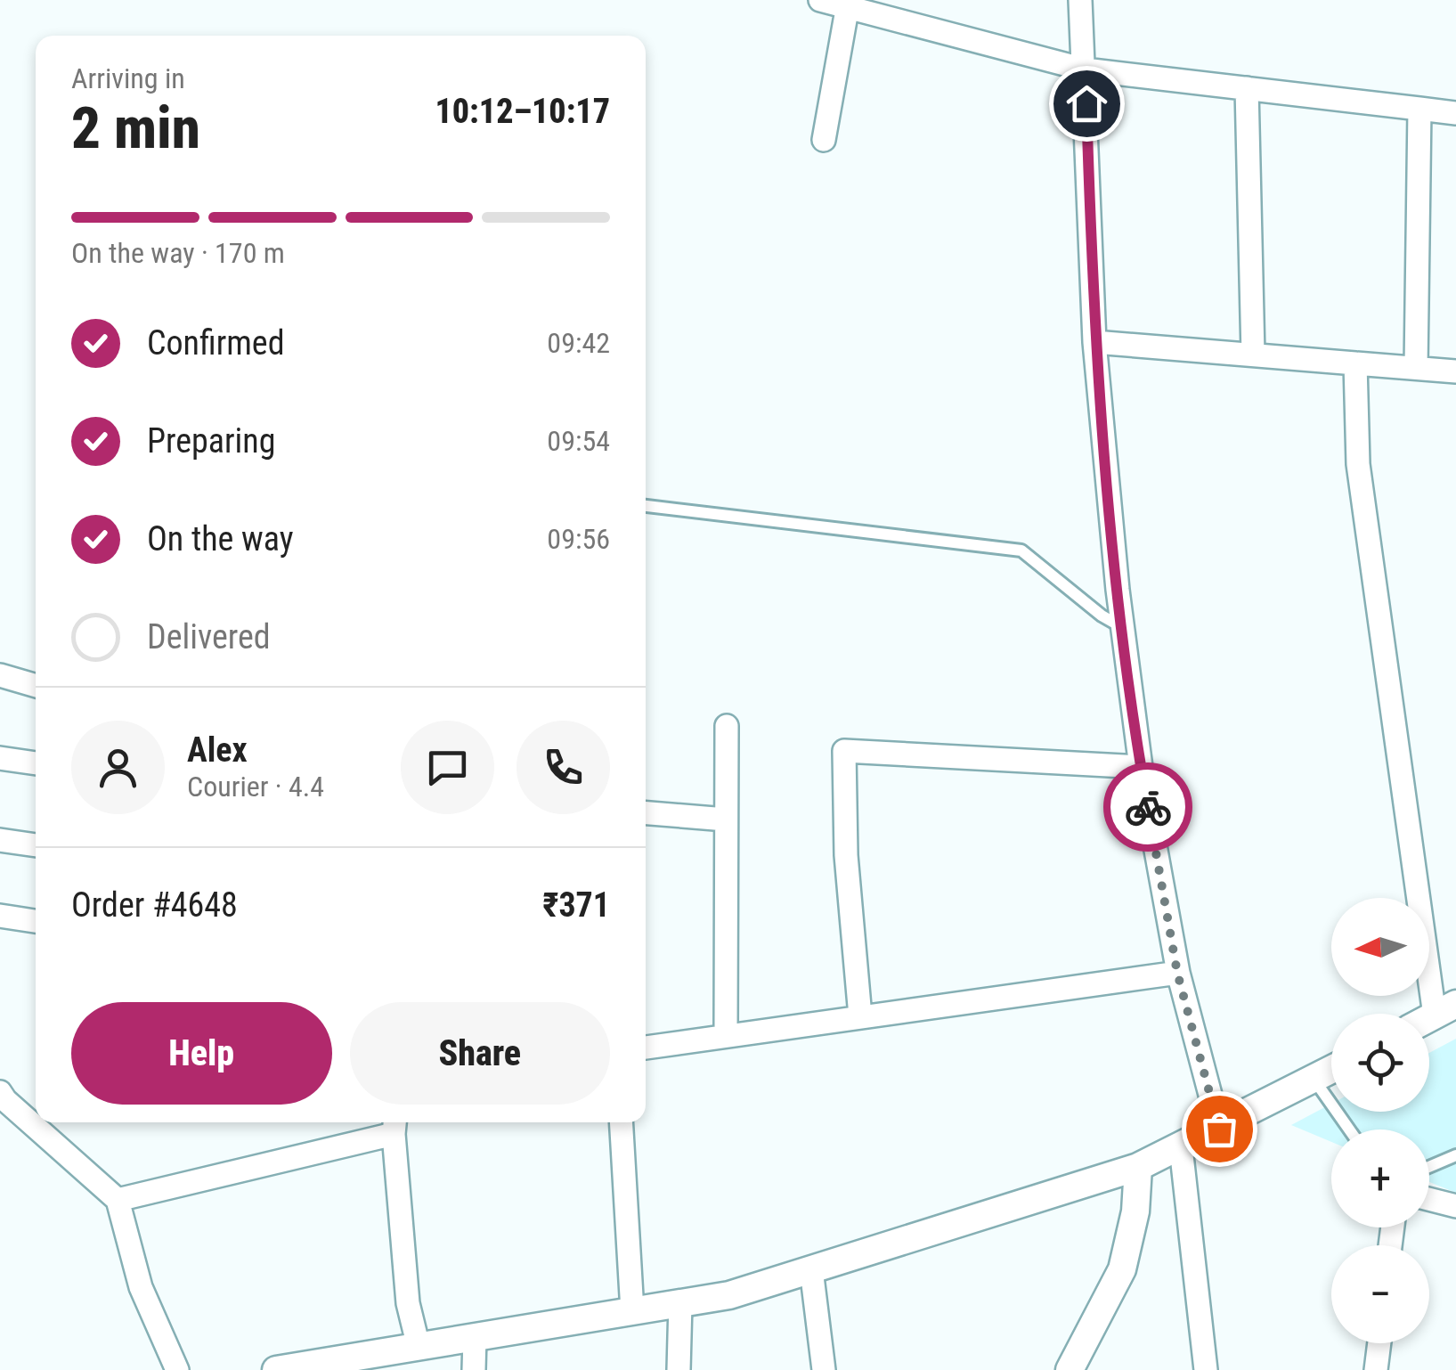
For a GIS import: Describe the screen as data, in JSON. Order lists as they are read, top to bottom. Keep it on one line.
{"north":"left","page":{"heading":["2 min","Arriving in","10:12–10:17"],"panel":["Alex","Courier · 4.4","Order #4648","₹371"],"bar":"On the way · 170 m","list":[["Confirmed","09:42"],["Preparing","09:54"],["On the way","09:56"],"Delivered"],"map_buttons":["+","−"],"buttons":["Help","Share"]}}
